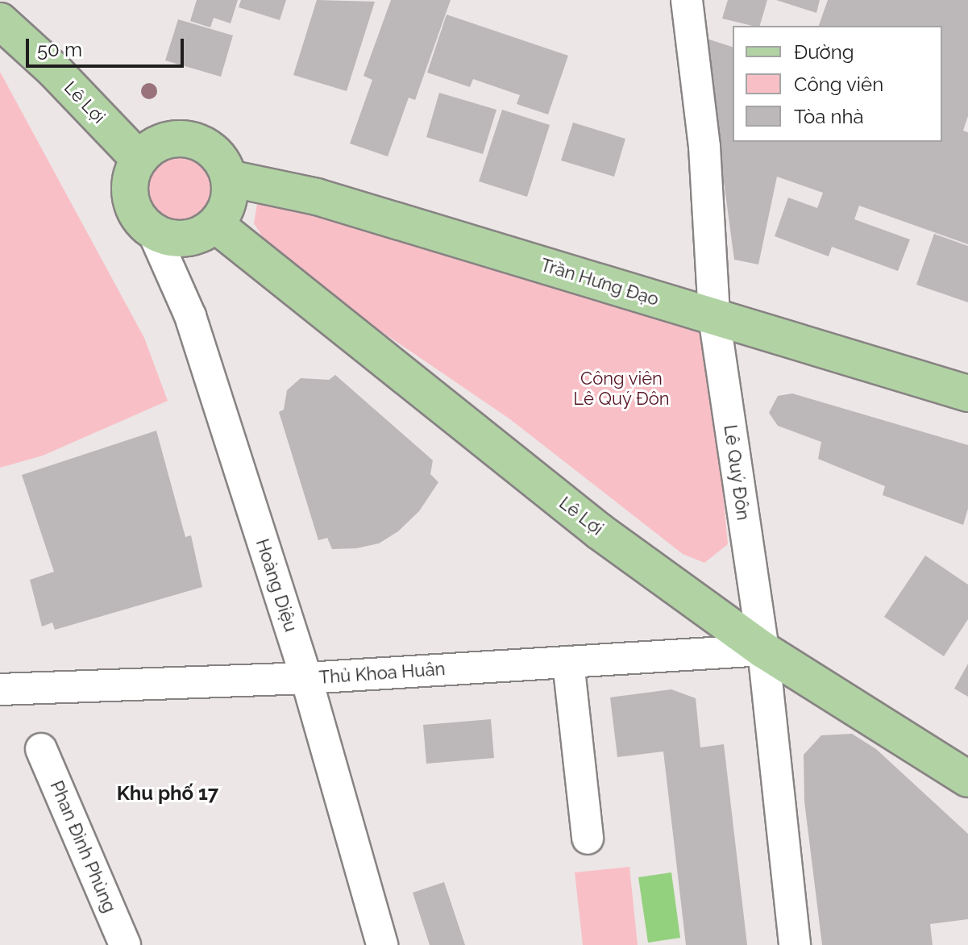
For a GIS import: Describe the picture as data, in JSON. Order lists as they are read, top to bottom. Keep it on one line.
{"streets":{"main road":["Lê Lợi","Trần Hưng Đạo"],"street":["Lê Quý Đôn","Hoàng Diệu","Thủ Khoa Huân","Phan Đình Phùng"]},"crossings":[["Lê Lợi","Trần Hưng Đạo"],["Lê Lợi","Lê Quý Đôn"],["Lê Lợi","Hoàng Diệu"],["Lê Lợi","Thủ Khoa Huân"],["Trần Hưng Đạo","Lê Quý Đôn"],["Trần Hưng Đạo","Hoàng Diệu"],["Lê Quý Đôn","Thủ Khoa Huân"],["Hoàng Diệu","Thủ Khoa Huân"]],"districts":["Khu phố 17"],"parks":["Công viên Lê Quý Đôn"],"legend":["Đường","Công viên","Tòa nhà"],"scale_bar":"50 m"}
